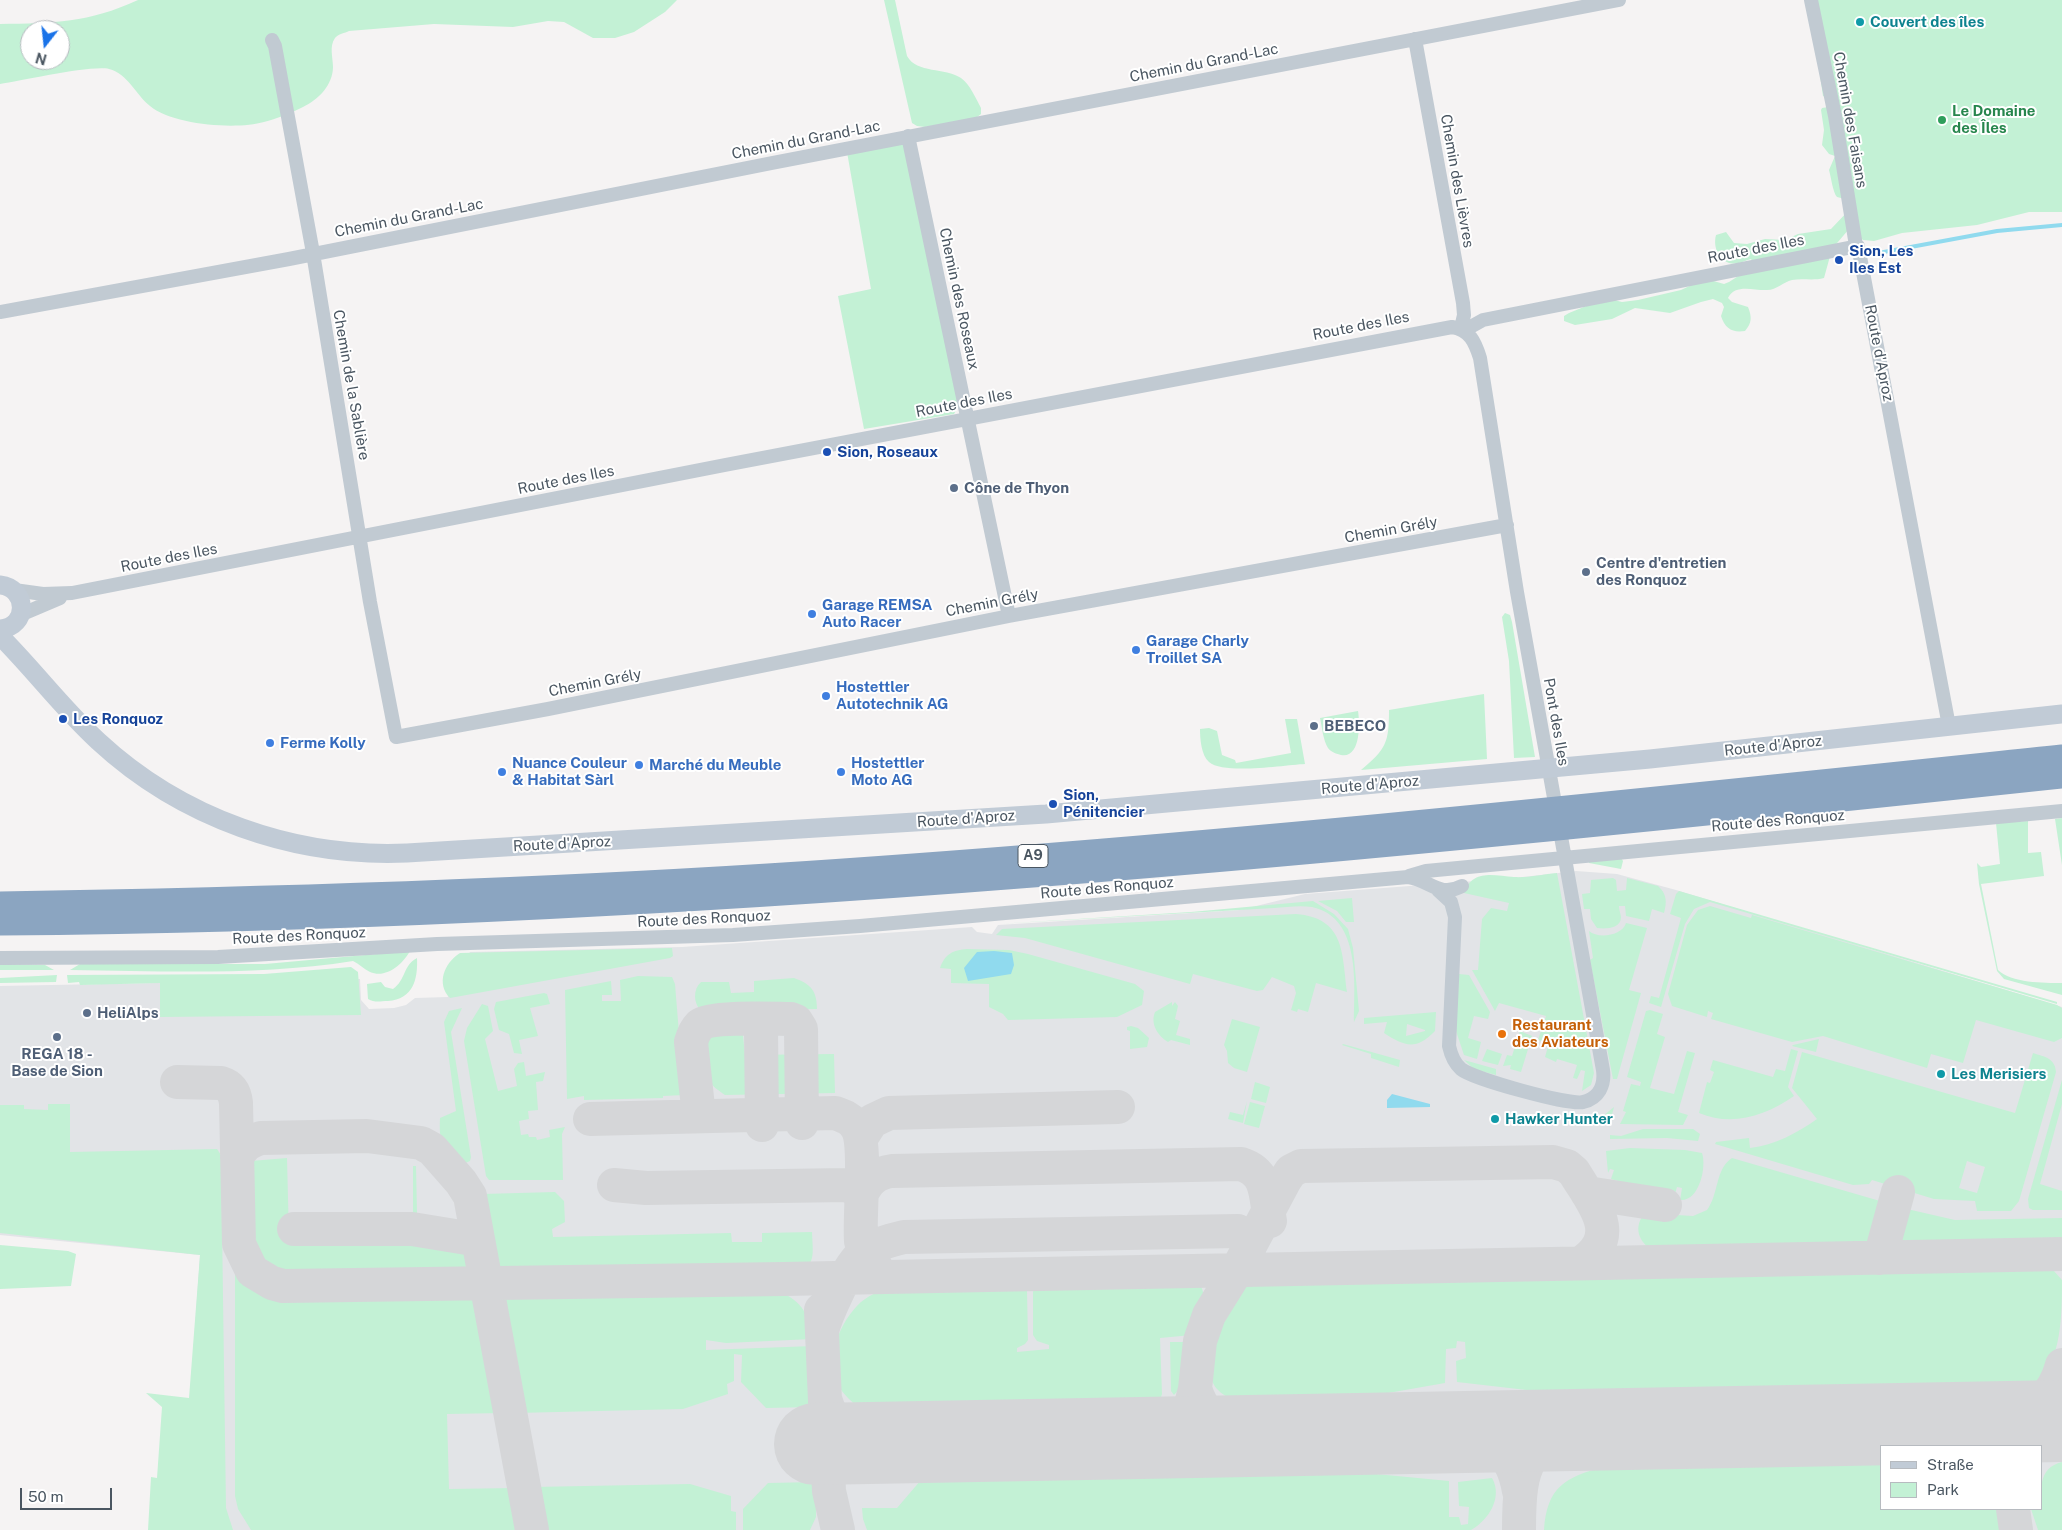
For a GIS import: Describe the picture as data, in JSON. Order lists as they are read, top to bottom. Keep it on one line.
{"streets":{"highway":["A9"],"street":["Chemin du Grand-Lac","Chemin des Faisans","Chemin des Lièvres","Route des Iles","Chemin des Roseaux","Route d'Aproz","Chemin de la Sablière","Chemin Grély","Pont des Iles","Route des Ronquoz"]},"crossings":[["Chemin du Grand-Lac","Chemin des Lièvres"],["Chemin du Grand-Lac","Chemin des Roseaux"],["Chemin du Grand-Lac","Chemin de la Sablière"],["Chemin des Faisans","Route des Iles"],["Chemin des Faisans","Route d'Aproz"],["Chemin des Lièvres","Route des Iles"],["Chemin des Lièvres","Pont des Iles"],["Route des Iles","Chemin des Roseaux"],["Route des Iles","Route d'Aproz"],["Route des Iles","Chemin de la Sablière"],["Route des Iles","Pont des Iles"],["Chemin des Roseaux","Chemin Grély"],["Chemin de la Sablière","Chemin Grély"],["Chemin Grély","Pont des Iles"],["Pont des Iles","Route des Ronquoz"]],"places":["Couvert des îles","Le Domaine des Îles","Sion, Les Iles Est","Sion, Roseaux","Cône de Thyon","Centre d'entretien des Ronquoz","Garage REMSA Auto Racer","Garage Charly Troillet SA","Hostettler Autotechnik AG","Les Ronquoz","BEBECO","Ferme Kolly","Marché du Meuble","Nuance Couleur & Habitat Sàrl","Hostettler Moto AG","Sion, Pénitencier","HeliAlps","Restaurant des Aviateurs","REGA 18 - Base de Sion","Les Merisiers","Hawker Hunter"],"legend":["Straße","Park"],"scale_bar":"50 m","north":"bottom"}
